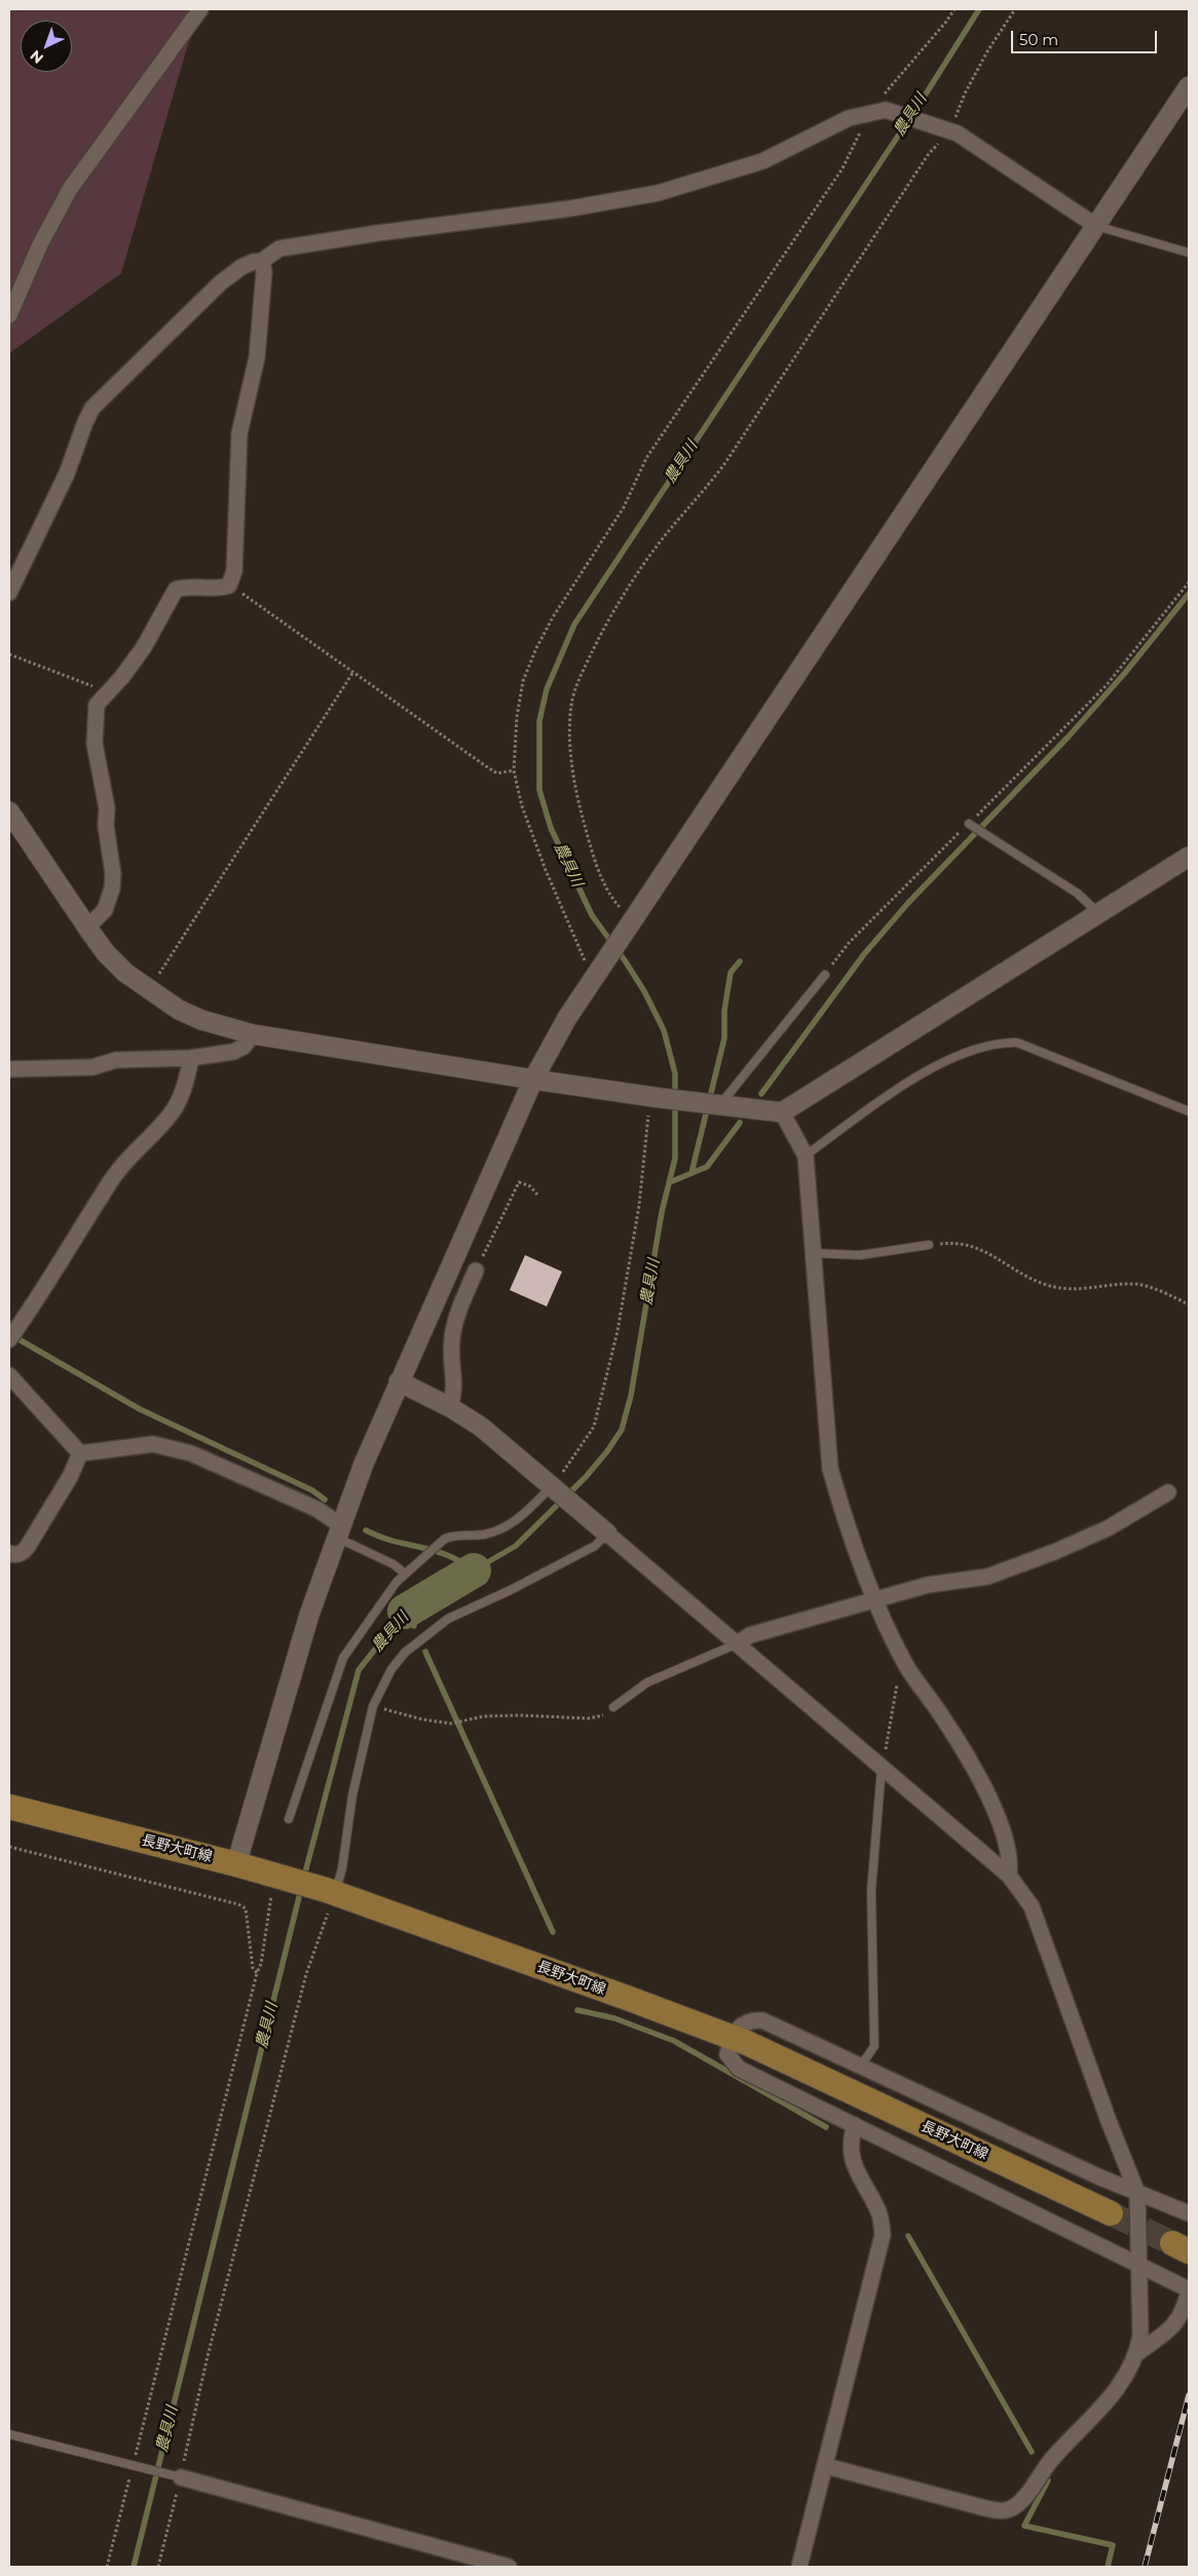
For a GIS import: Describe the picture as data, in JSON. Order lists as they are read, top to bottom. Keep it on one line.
{"streets":{"main road":["長野大町線"]},"water":["農具川"],"scale_bar":"50 m","north":"bottom left"}
